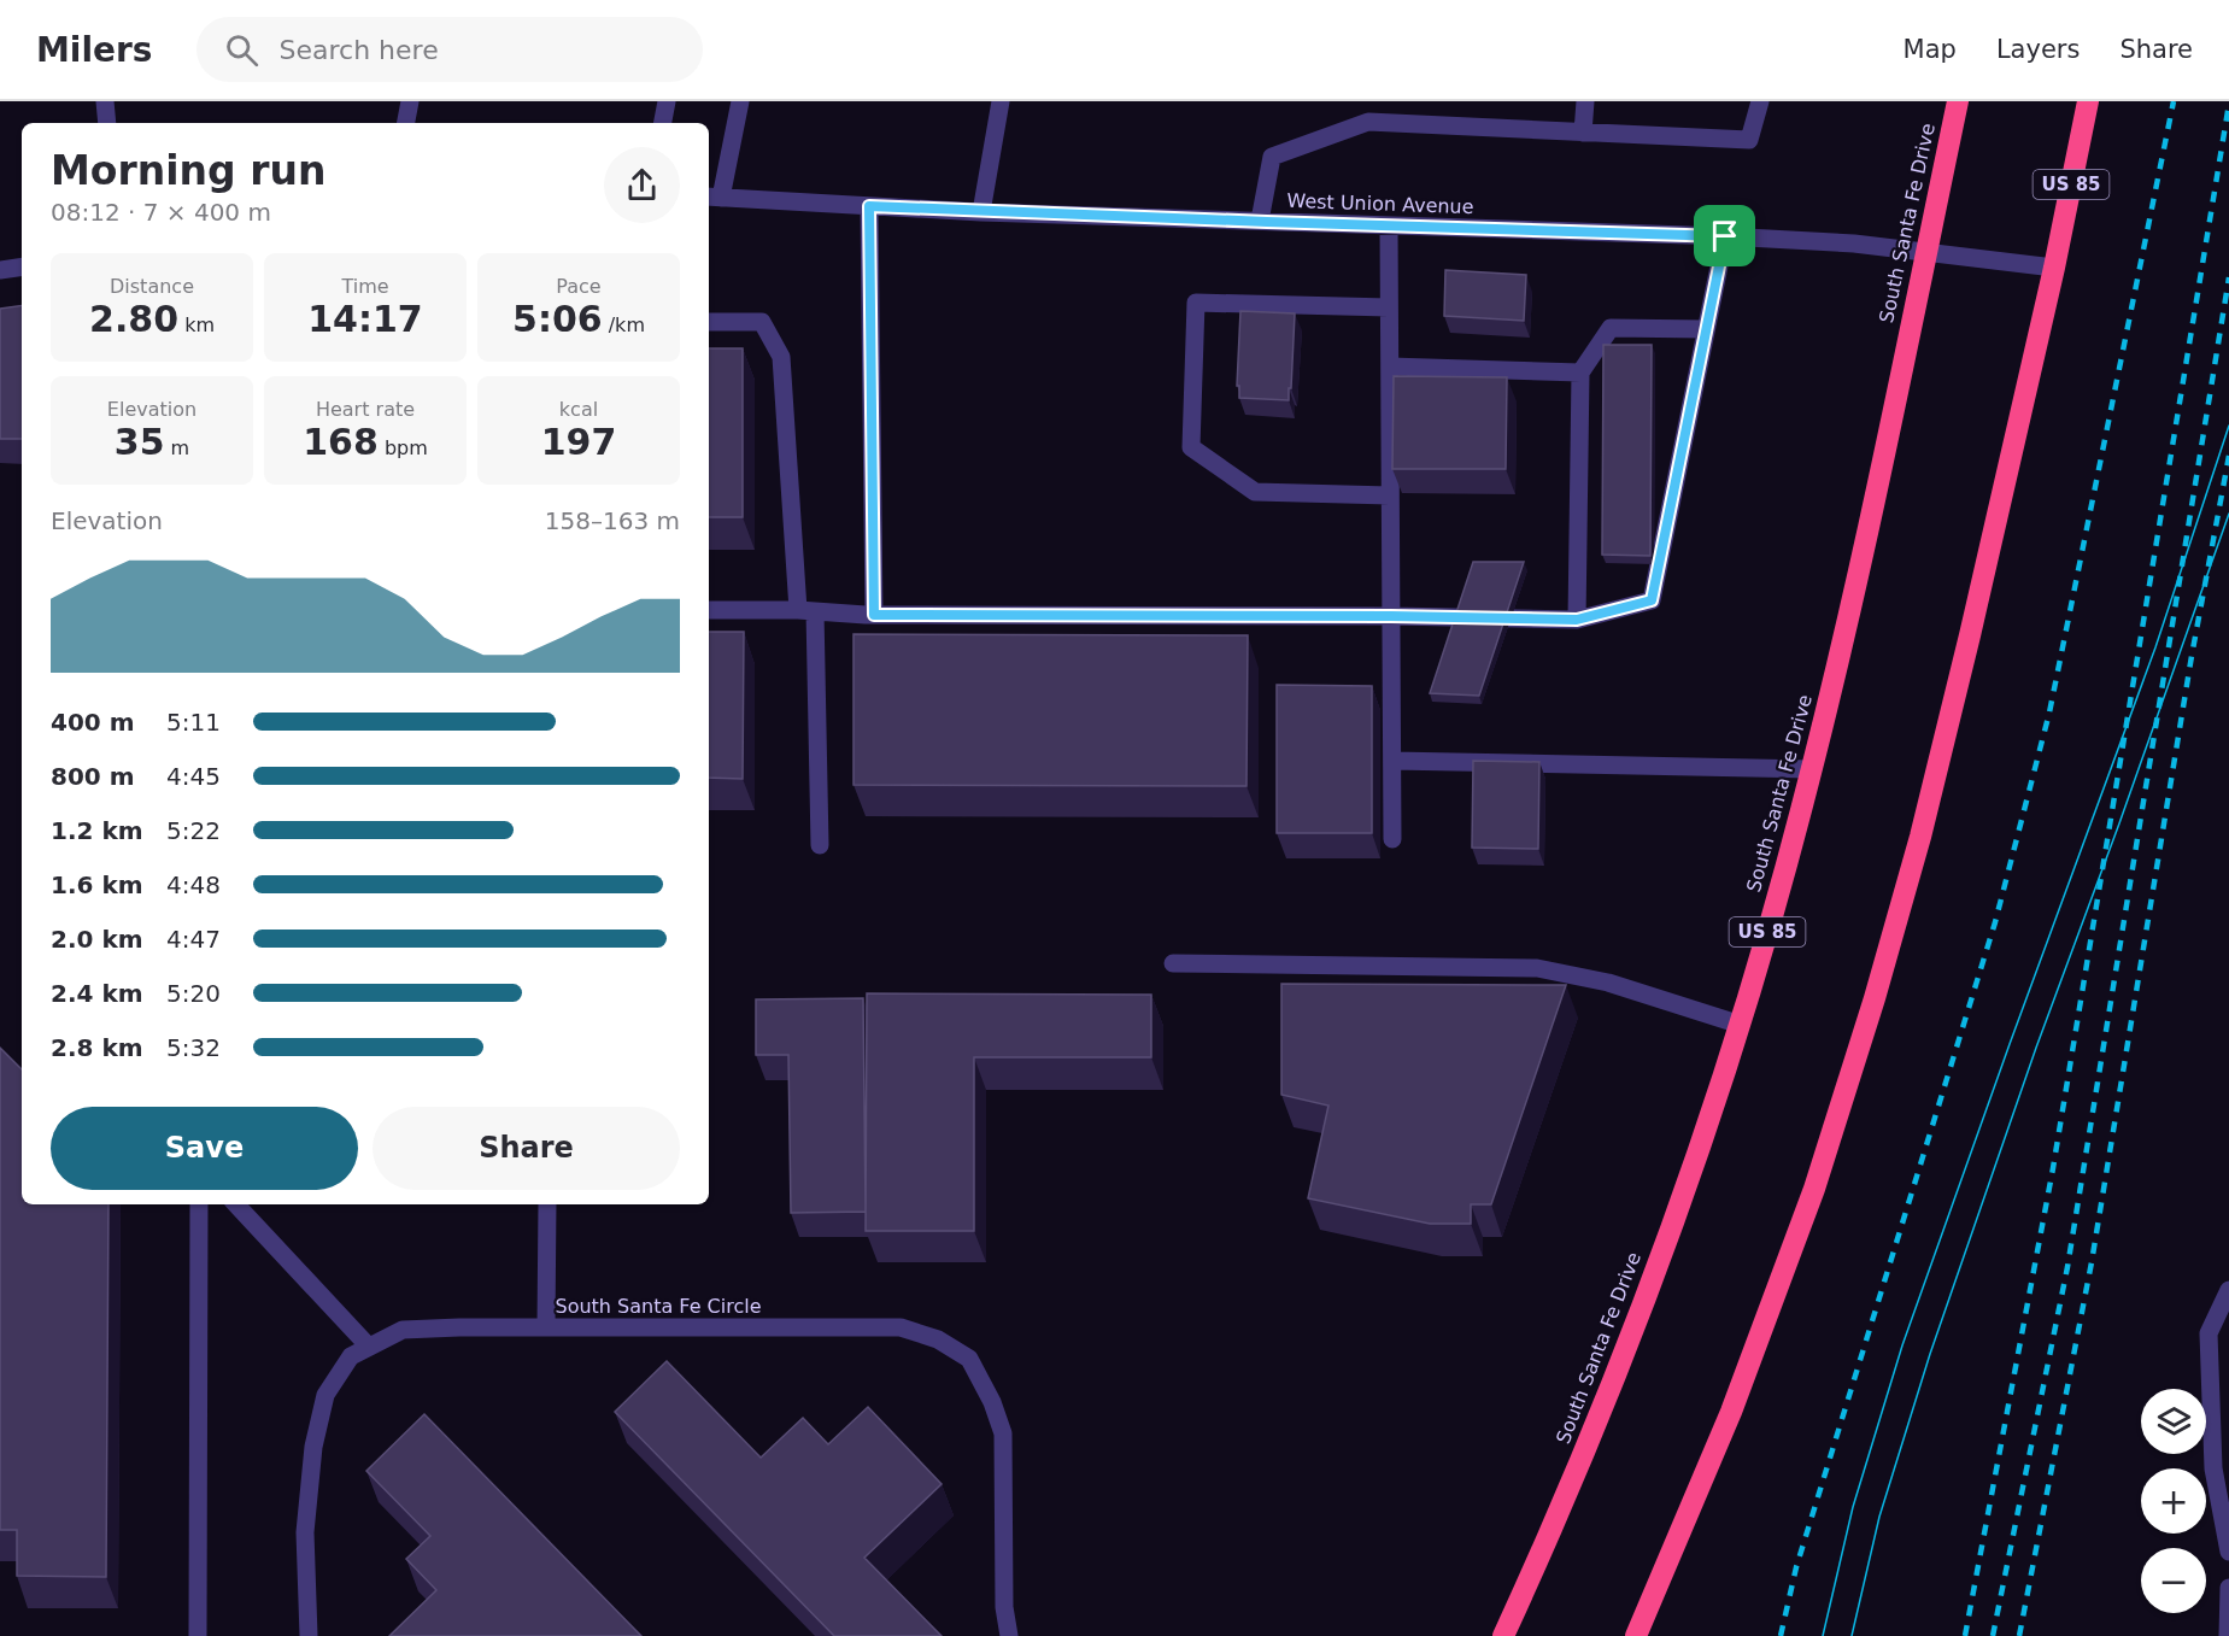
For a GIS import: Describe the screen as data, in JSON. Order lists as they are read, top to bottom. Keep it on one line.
{"streets":{"highway":["US 85","South Santa Fe Drive"],"street":["West Union Avenue","South Santa Fe Circle"]},"crossings":[["US 85","West Union Avenue"],["West Union Avenue","South Santa Fe Drive"]],"page":{"header":"Milers","search":"Search here","nav":["Map","Layers","Share"],"heading":["Morning run","08:12 · 7 × 400 m"],"stats":[["Distance","2.80 km"],["Time","14:17"],["Pace","5:06 /km"],["Elevation","35 m"],["Heart rate","168 bpm"],["kcal","197"]],"chart":["Elevation","158–163 m"],"list":[{"name":"400 m","note":"5:11"},{"name":"800 m","note":"4:45"},{"name":"1.2 km","note":"5:22"},{"name":"1.6 km","note":"4:48"},{"name":"2.0 km","note":"4:47"},{"name":"2.4 km","note":"5:20"},{"name":"2.8 km","note":"5:32"}],"buttons":["Save","Share"],"map_buttons":["+","−"]}}
